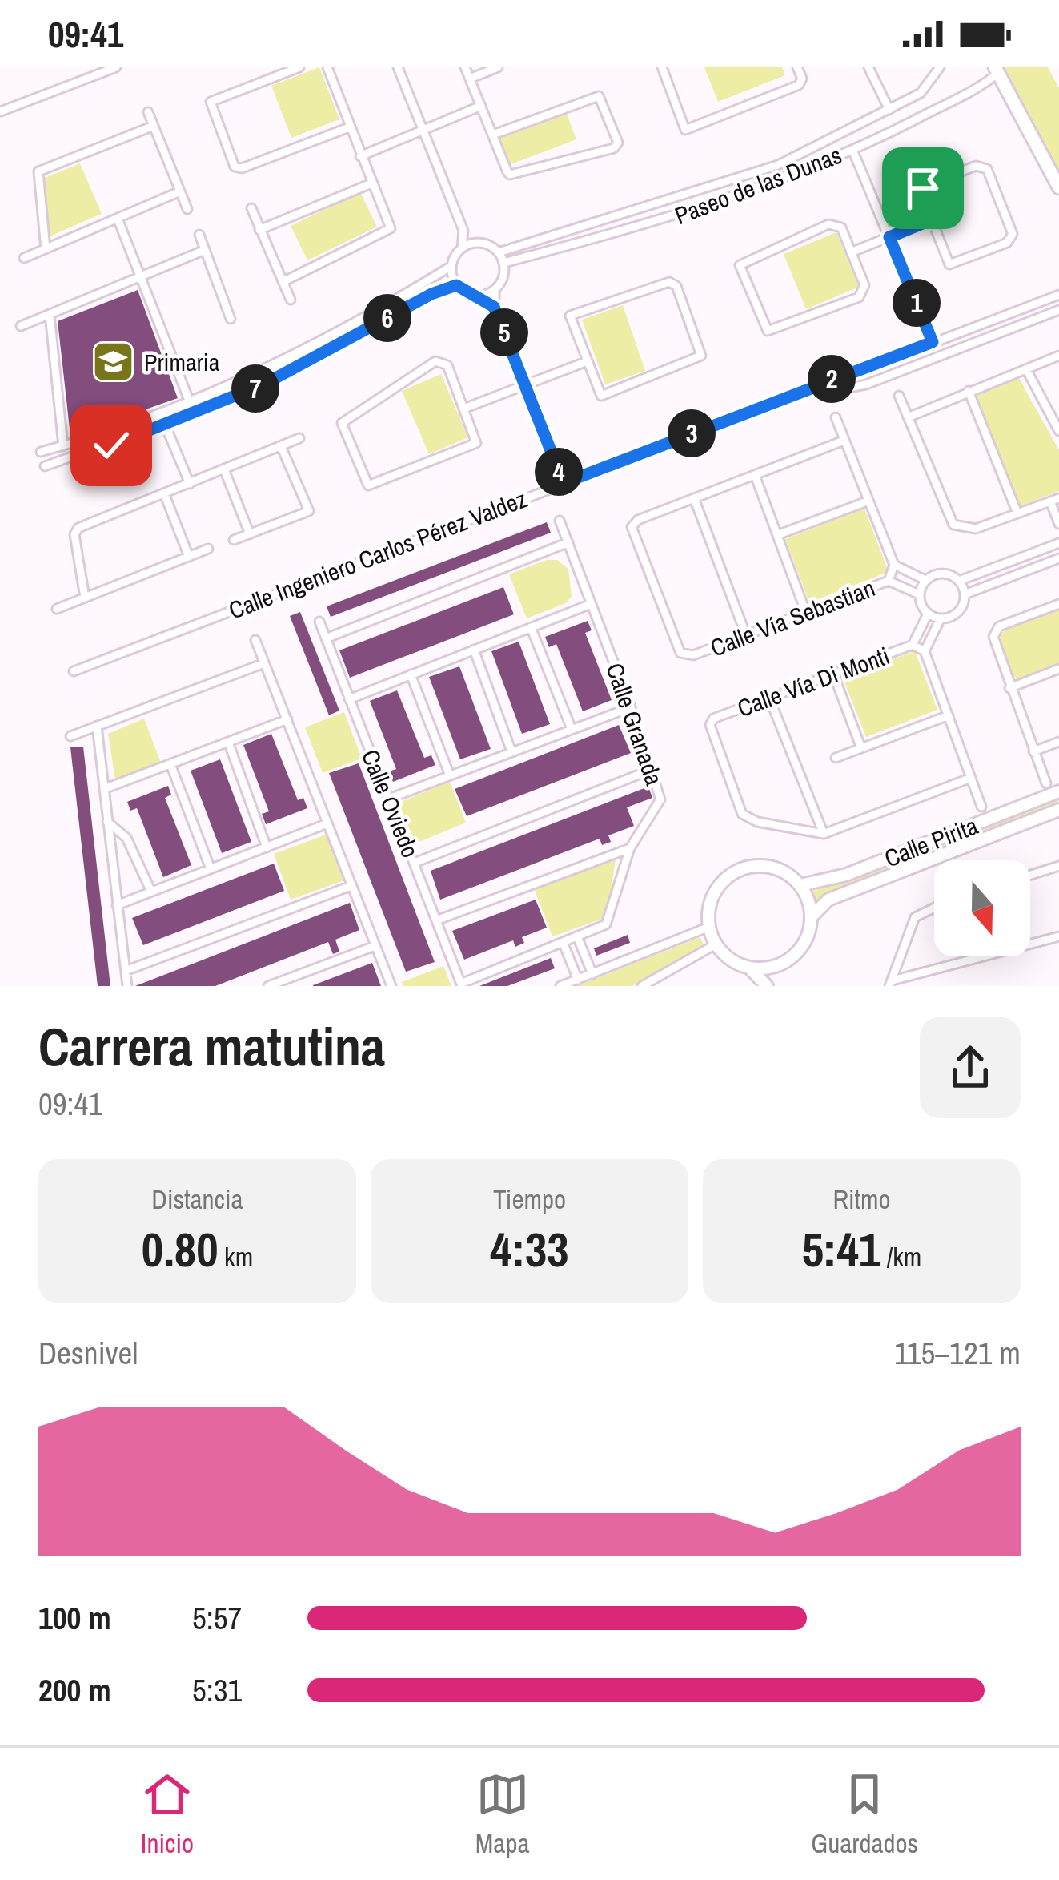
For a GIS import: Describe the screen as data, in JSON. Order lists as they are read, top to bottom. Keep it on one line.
{"streets":{"street":["Paseo de las Dunas","Calle Ingeniero Carlos Pérez Valdez","Calle Vía Sebastian","Calle Vía Di Monti","Calle Granada","Calle Oviedo","Calle Pirita"]},"places":{"school or university":["Primaria"]},"north":"bottom","page":{"status":"09:41","pins":["1","6","5","2","7","3","4"],"heading":["Carrera matutina","09:41"],"stats":[["Distancia","0.80 km"],["Tiempo","4:33"],["Ritmo","5:41 /km"]],"chart":["Desnivel","115–121 m"],"list":[{"name":"100 m","note":"5:57"},{"name":"200 m","note":"5:31"}],"tabs":["Inicio","Mapa","Guardados"]}}
